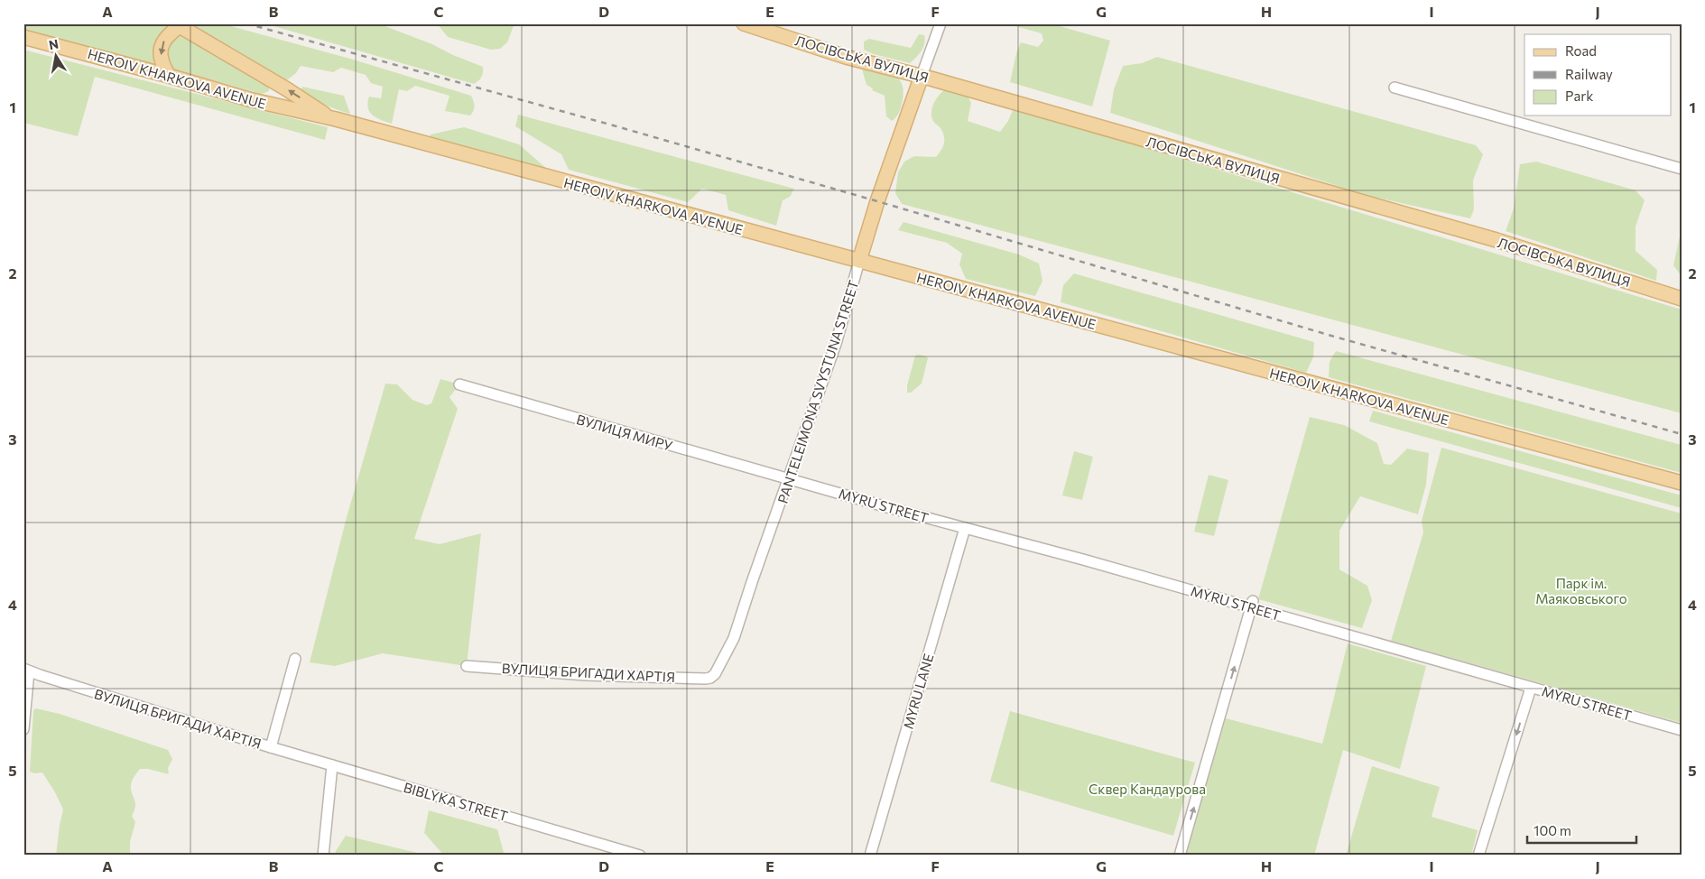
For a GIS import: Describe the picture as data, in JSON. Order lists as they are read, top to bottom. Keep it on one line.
{"streets":{"main road":["ЛОСІВСЬКА ВУЛИЦЯ","HEROIV KHARKOVA AVENUE","PANTELEIMONA SVYSTUNA STREET"],"street":["ВУЛИЦЯ МИРУ","MYRU STREET","ВУЛИЦЯ БРИГАДИ ХАРТІЯ","MYRU LANE","BIBLYKA STREET"]},"crossings":[["ЛОСІВСЬКА ВУЛИЦЯ","PANTELEIMONA SVYSTUNA STREET"],["HEROIV KHARKOVA AVENUE","PANTELEIMONA SVYSTUNA STREET"],["PANTELEIMONA SVYSTUNA STREET","ВУЛИЦЯ МИРУ"],["PANTELEIMONA SVYSTUNA STREET","MYRU STREET"],["PANTELEIMONA SVYSTUNA STREET","ВУЛИЦЯ БРИГАДИ ХАРТІЯ"],["ВУЛИЦЯ МИРУ","MYRU STREET"],["MYRU STREET","MYRU LANE"],["ВУЛИЦЯ БРИГАДИ ХАРТІЯ","BIBLYKA STREET"]],"parks":["Парк ім. Маяковського","Сквер Кандаурова"],"legend":["Road","Railway","Park"],"scale_bar":"100 m","north":"top","grid":{"columns":["A","B","C","D","E","F","G","H","I","J"],"rows":["1","2","3","4","5"]}}
